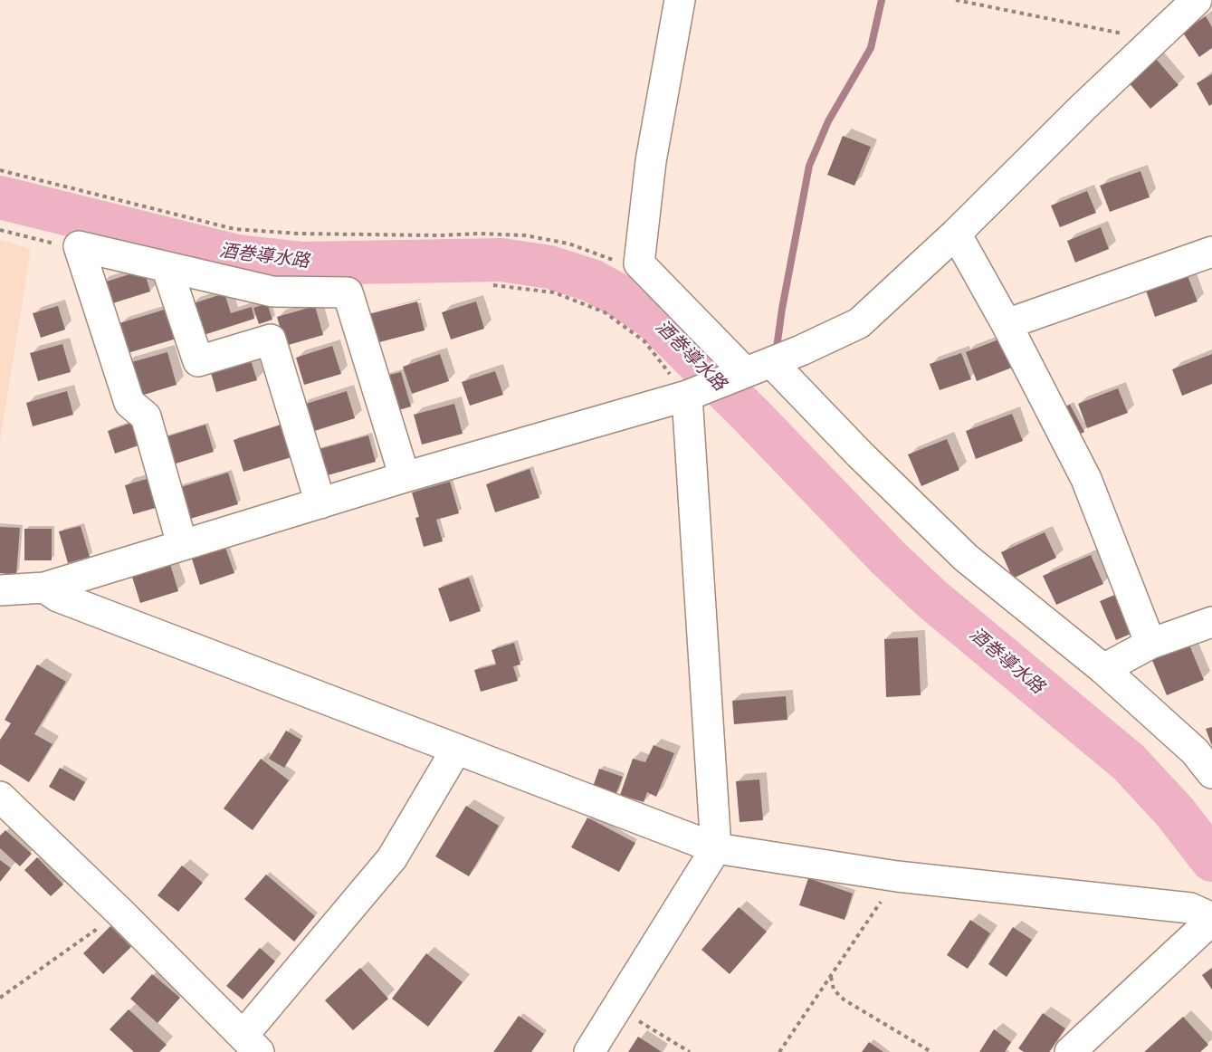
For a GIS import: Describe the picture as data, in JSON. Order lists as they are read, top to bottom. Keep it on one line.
{"water":["酒巻導水路"]}
